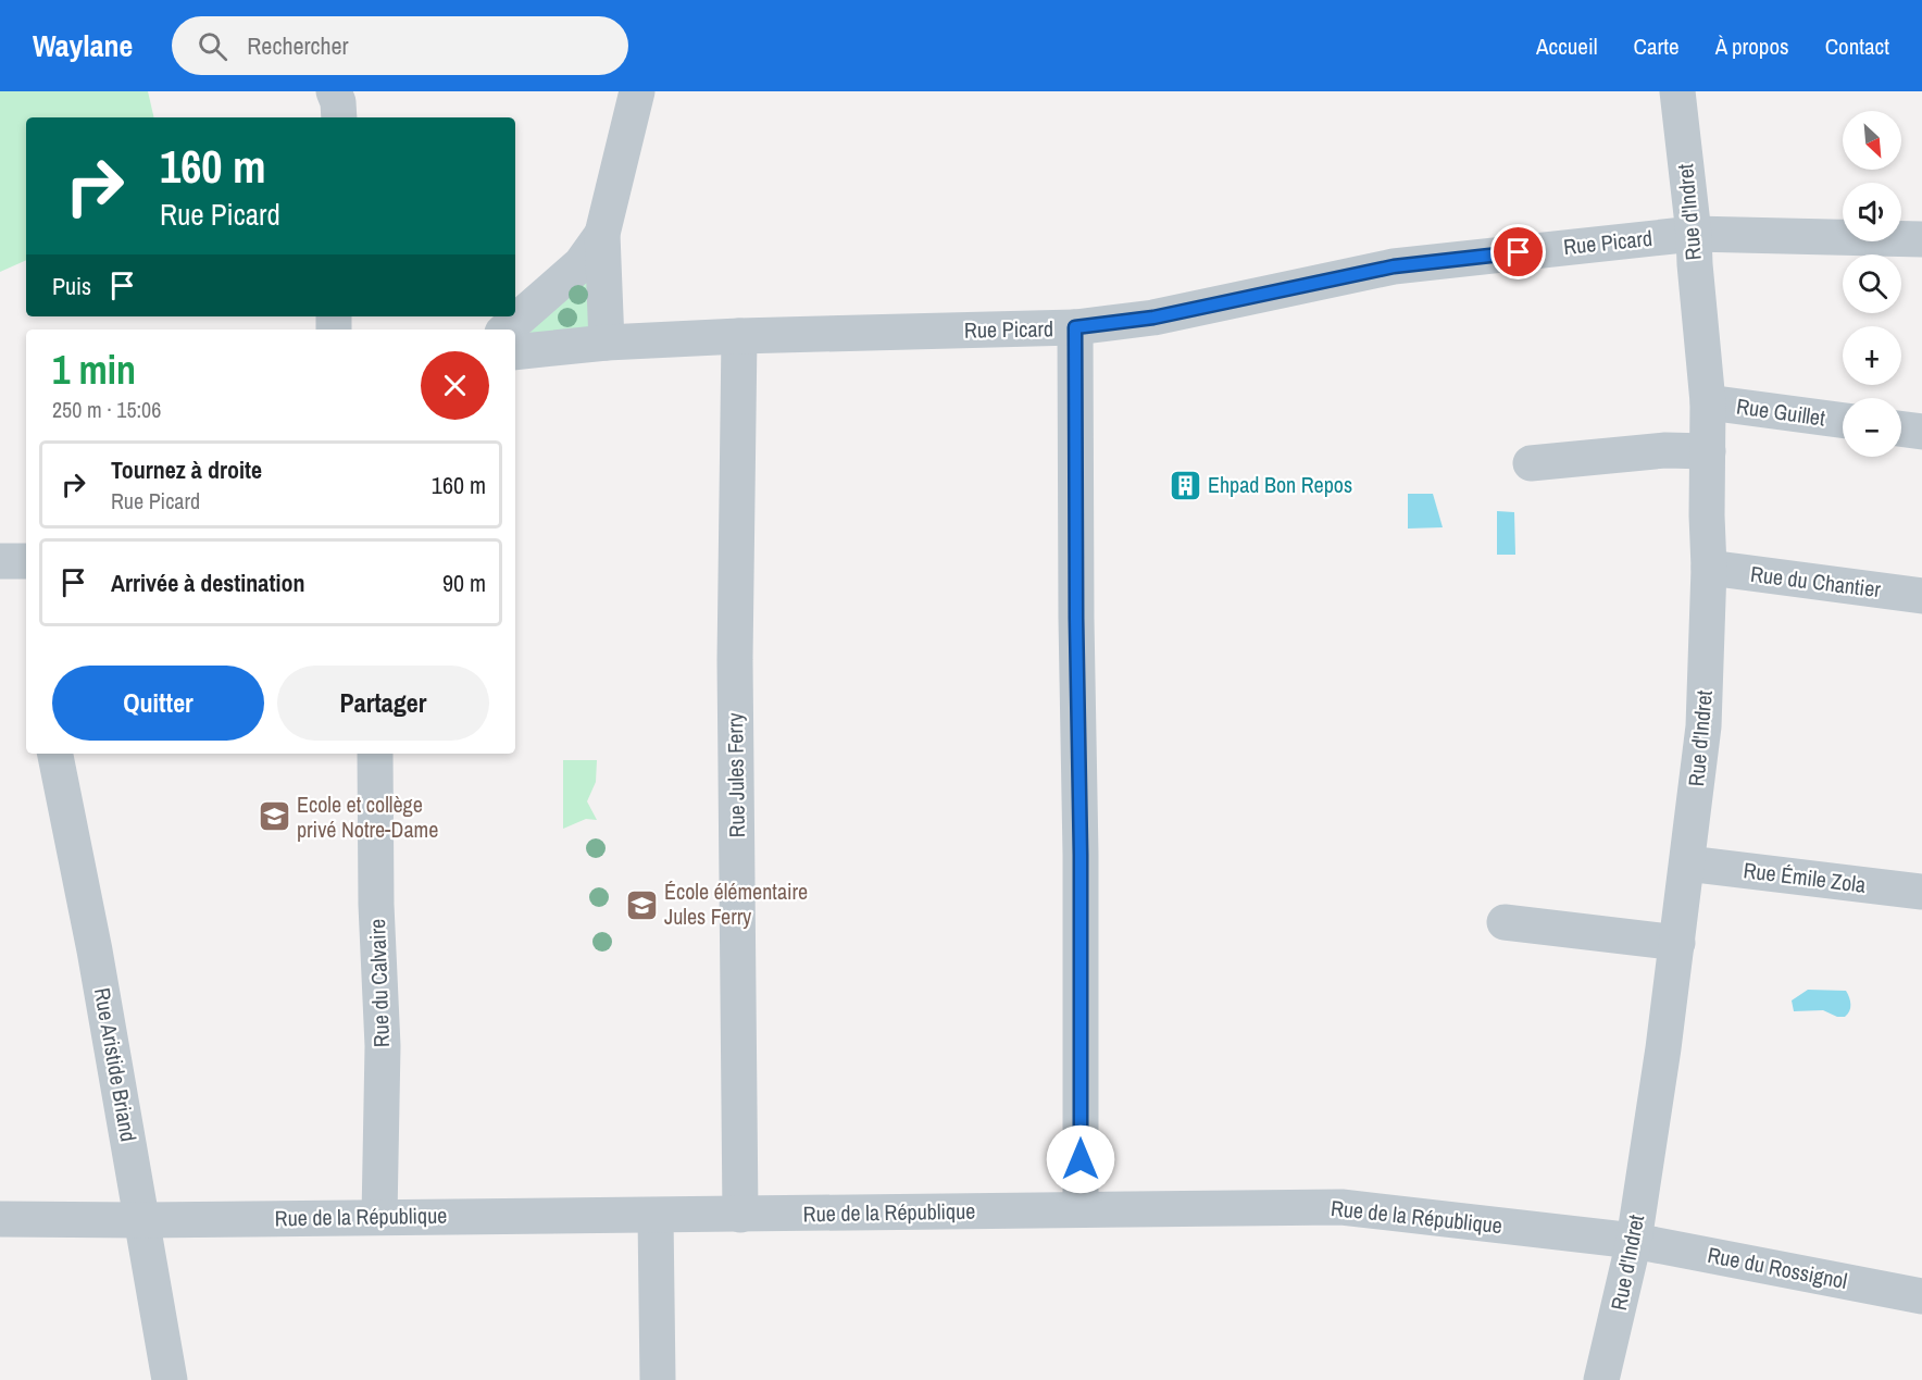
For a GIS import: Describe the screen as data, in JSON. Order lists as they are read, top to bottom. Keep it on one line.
{"streets":{"street":["Rue d'Indret","Rue Picard","Rue Guillet","Rue du Chantier","Rue Jules Ferry","Rue Émile Zola","Rue du Calvaire","Rue Aristide Briand","Rue de la République","Rue du Rossignol"]},"crossings":[["Rue d'Indret","Rue Picard"],["Rue d'Indret","Rue Guillet"],["Rue d'Indret","Rue du Chantier"],["Rue d'Indret","Rue Émile Zola"],["Rue d'Indret","Rue de la République"],["Rue d'Indret","Rue du Rossignol"],["Rue Picard","Rue Jules Ferry"],["Rue Jules Ferry","Rue de la République"],["Rue du Calvaire","Rue de la République"],["Rue Aristide Briand","Rue de la République"],["Rue de la République","Rue du Rossignol"]],"places":{"building":["Ehpad Bon Repos"],"school or university":["Ecole et collège privé Notre-Dame","École élémentaire Jules Ferry"]},"north":"bottom right","page":{"header":"Waylane","search":"Rechercher","nav":["Accueil","Carte","À propos","Contact"],"map_buttons":["+","−"],"turn":["160 m","Rue Picard"],"then":"Puis","heading":["1 min","250 m · 15:06"],"list":[{"name":"Tournez à droite","note":"Rue Picard","value":"160 m"},{"name":"Arrivée à destination","value":"90 m"}],"buttons":["Quitter","Partager"]}}
